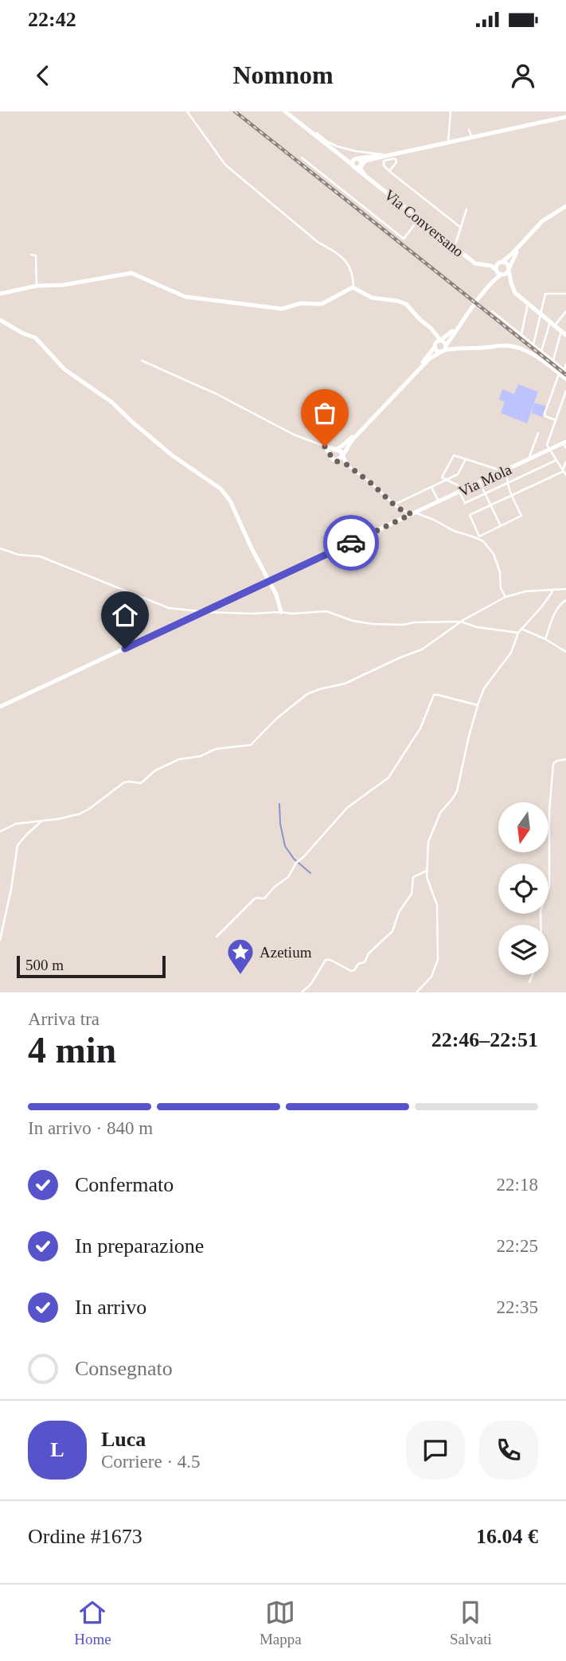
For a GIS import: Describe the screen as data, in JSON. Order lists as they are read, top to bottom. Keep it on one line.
{"streets":{"street":["Via Conversano","Via Mola"]},"places":{"place":["Azetium"]},"scale_bar":"500 m","north":"bottom","page":{"status":"22:42","header":"Nomnom","scale":"500 m","heading":["4 min","Arriva tra","22:46–22:51"],"panel":["Luca","Corriere · 4.5","Ordine #1673","16.04 €"],"bar":"In arrivo · 840 m","list":[["Confermato","22:18"],["In preparazione","22:25"],["In arrivo","22:35"],"Consegnato"],"round":"L","tabs":["Home","Mappa","Salvati"]}}
